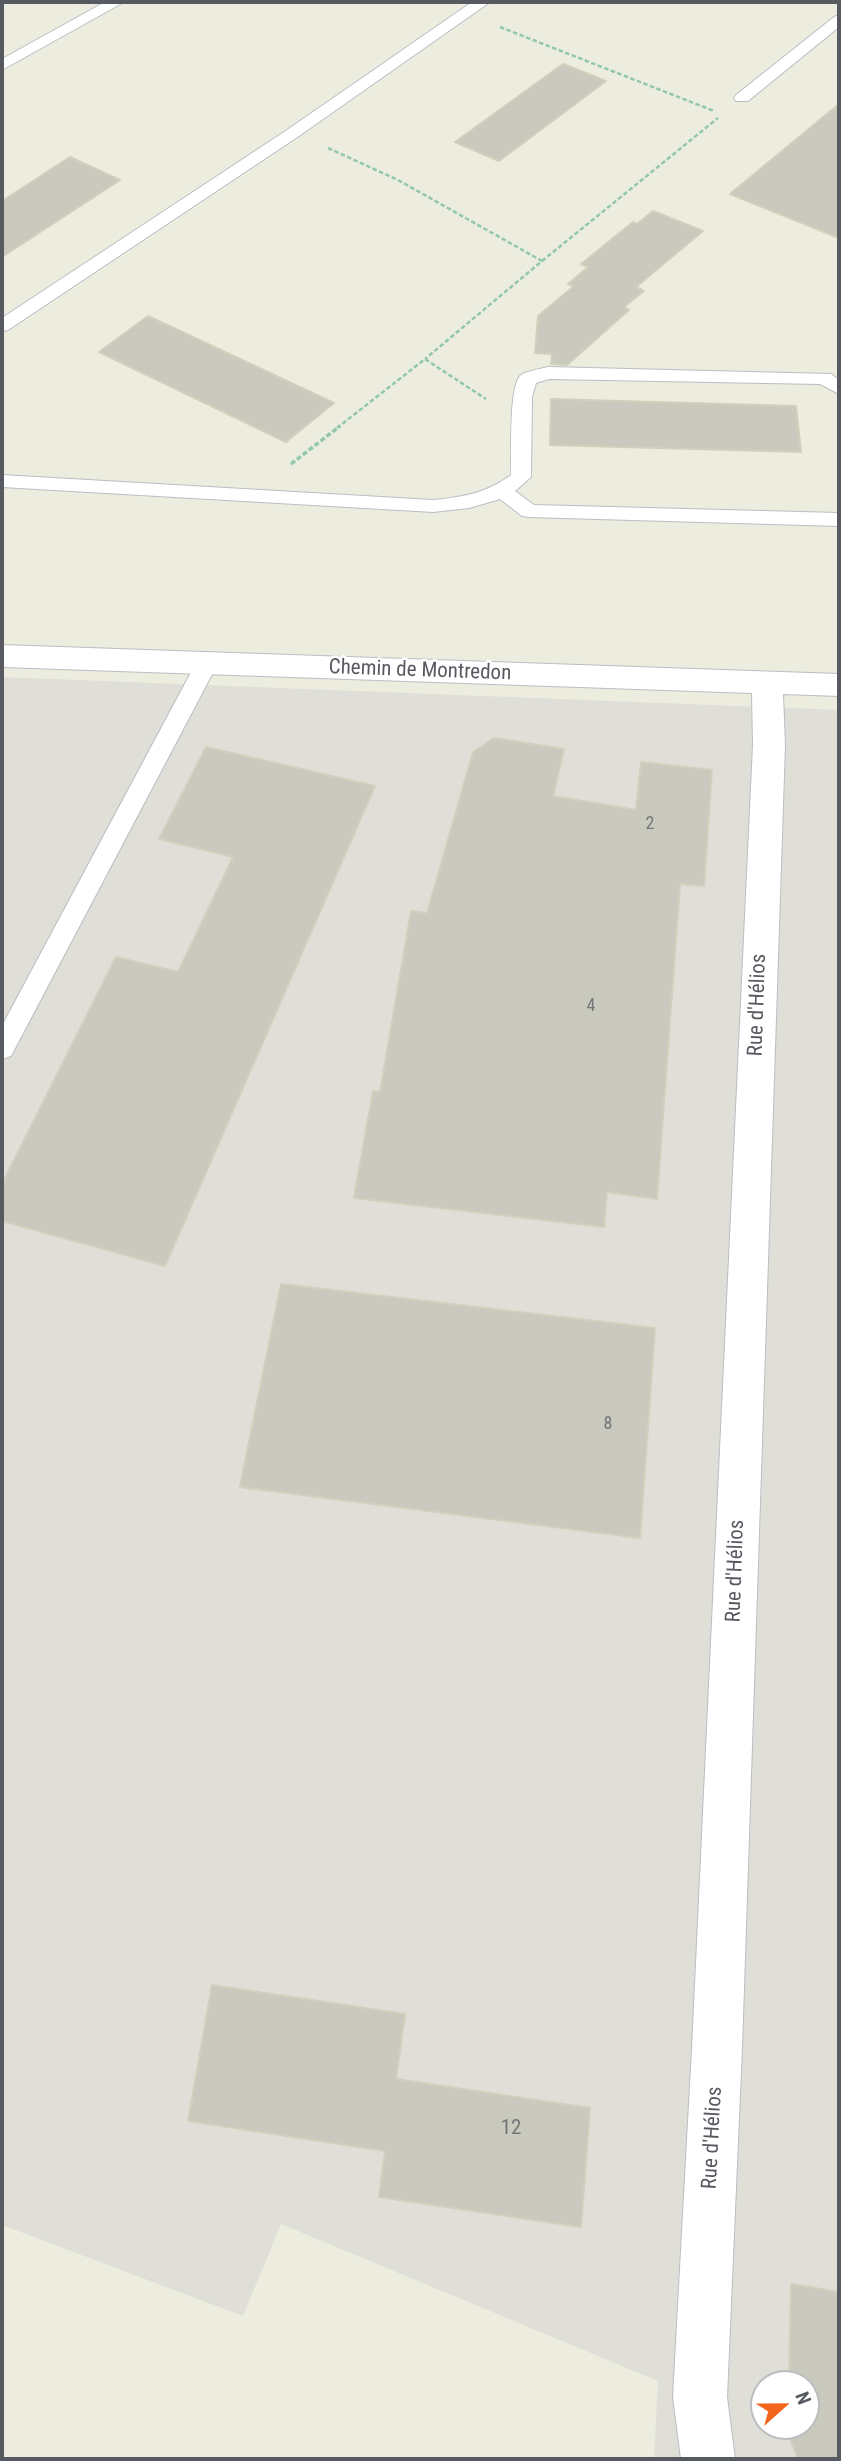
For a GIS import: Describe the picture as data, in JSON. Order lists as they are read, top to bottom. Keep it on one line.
{"streets":{"street":["Chemin de Montredon","Rue d'Hélios"]},"crossings":[["Chemin de Montredon","Rue d'Hélios"]],"house_numbers":["2","4","8","12"],"north":"right"}
